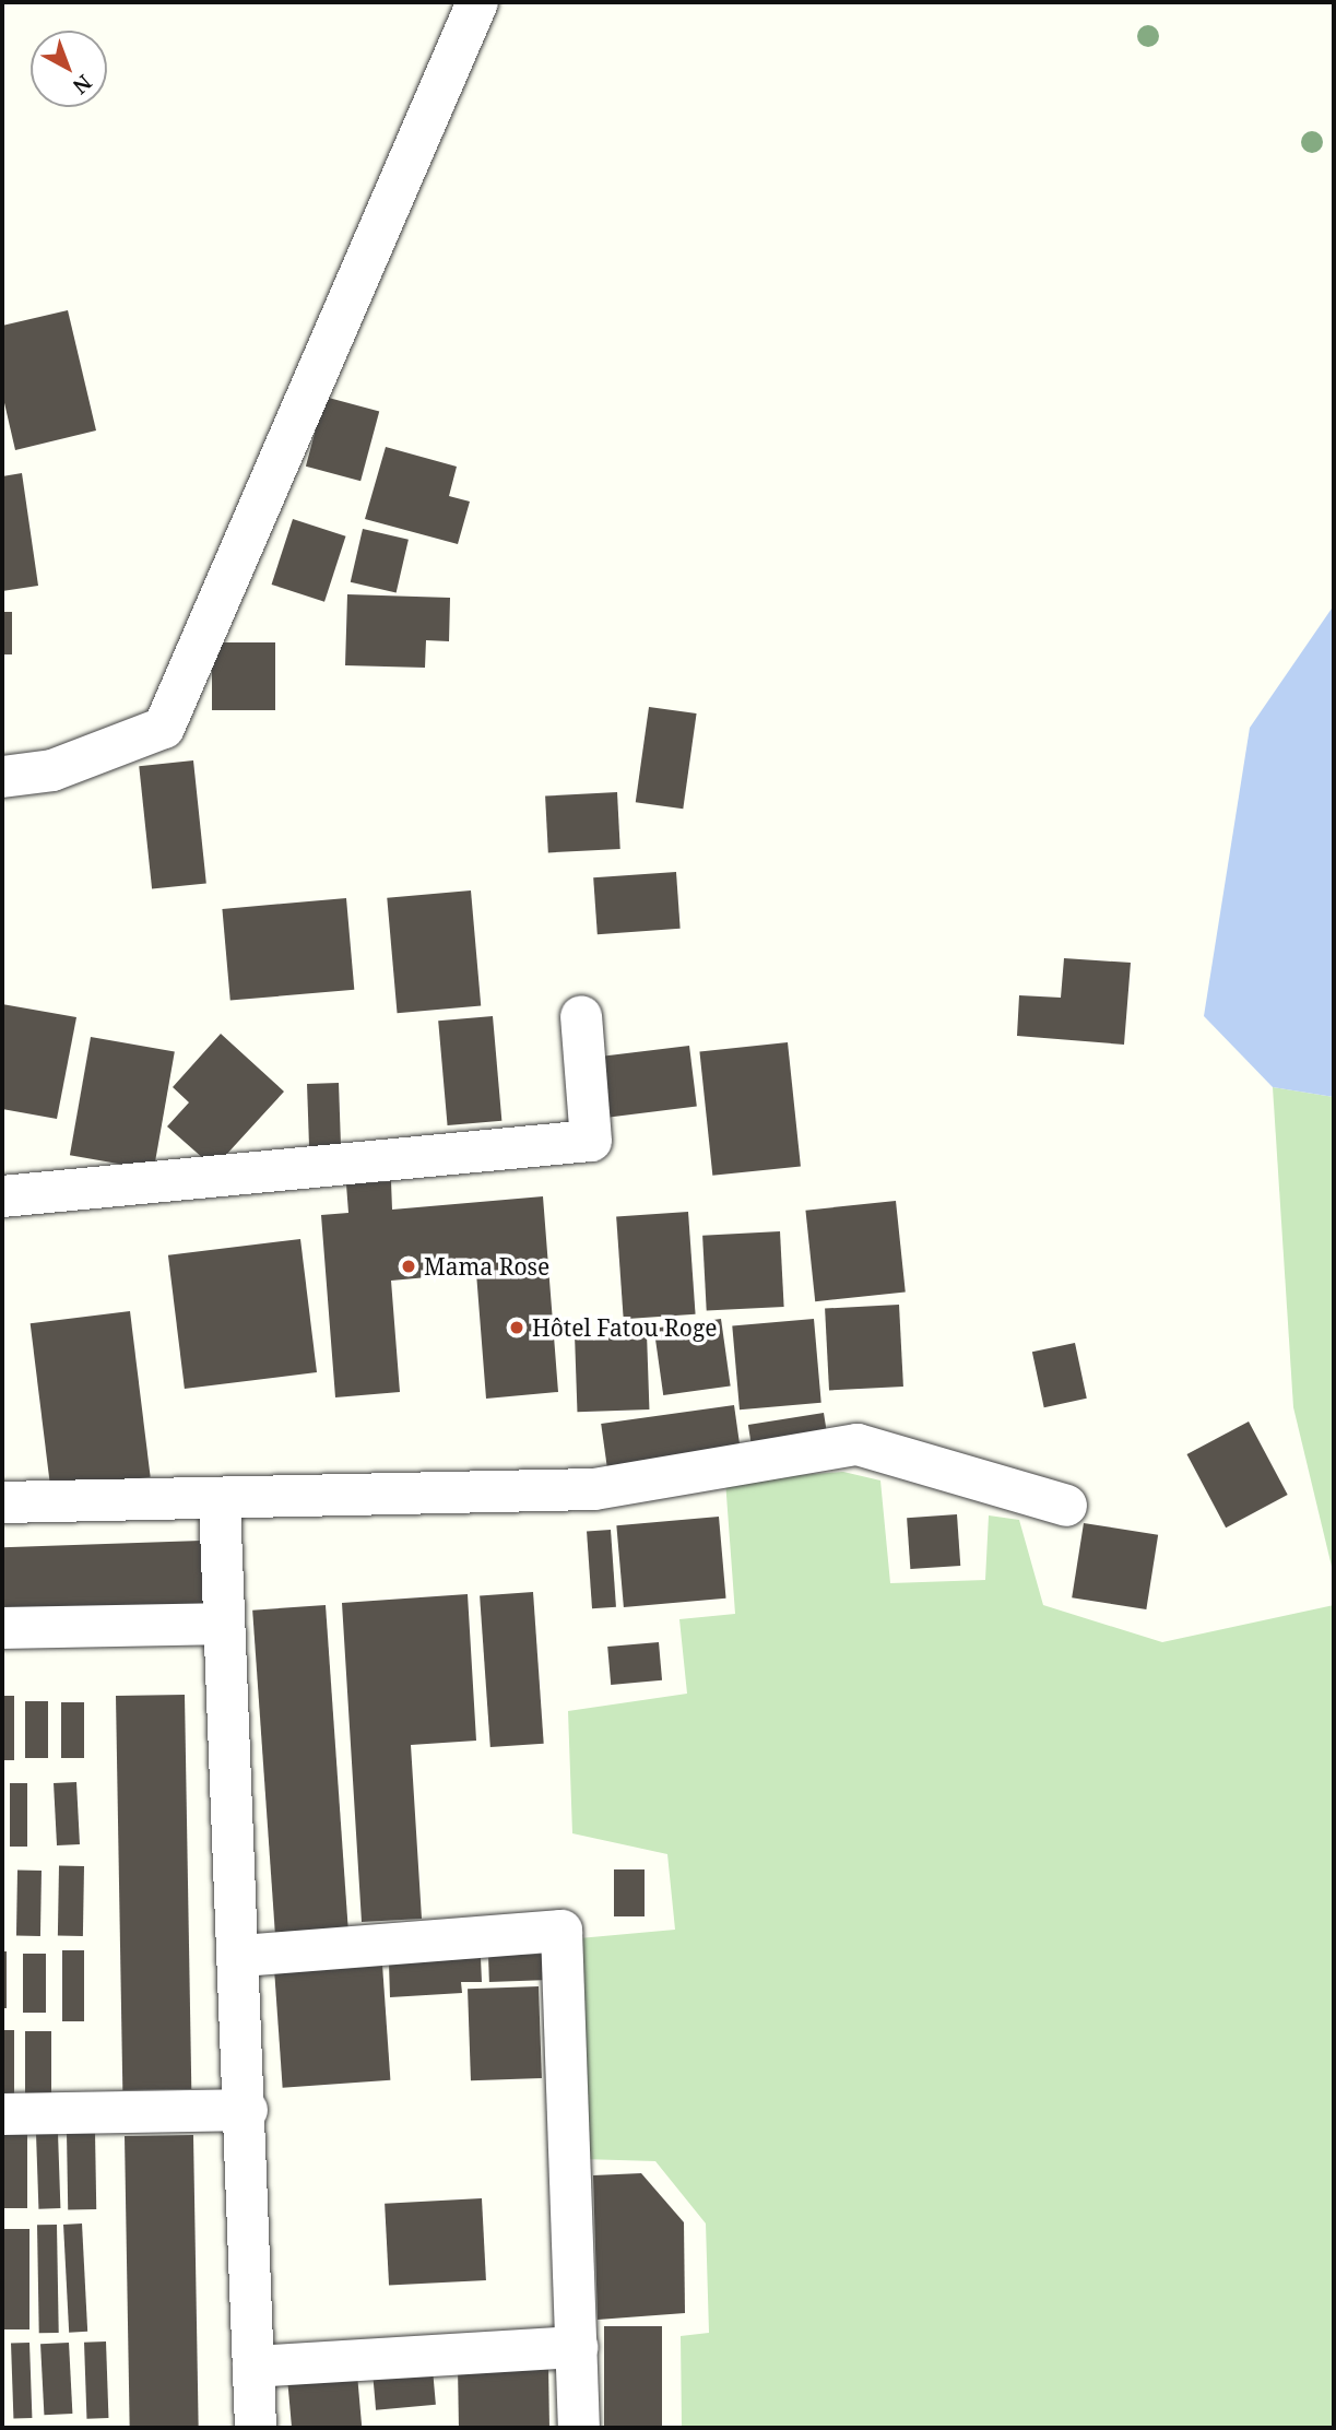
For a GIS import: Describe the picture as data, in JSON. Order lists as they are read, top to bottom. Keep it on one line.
{"places":["Mama Rose","Hôtel Fatou Roge"],"north":"bottom right"}
